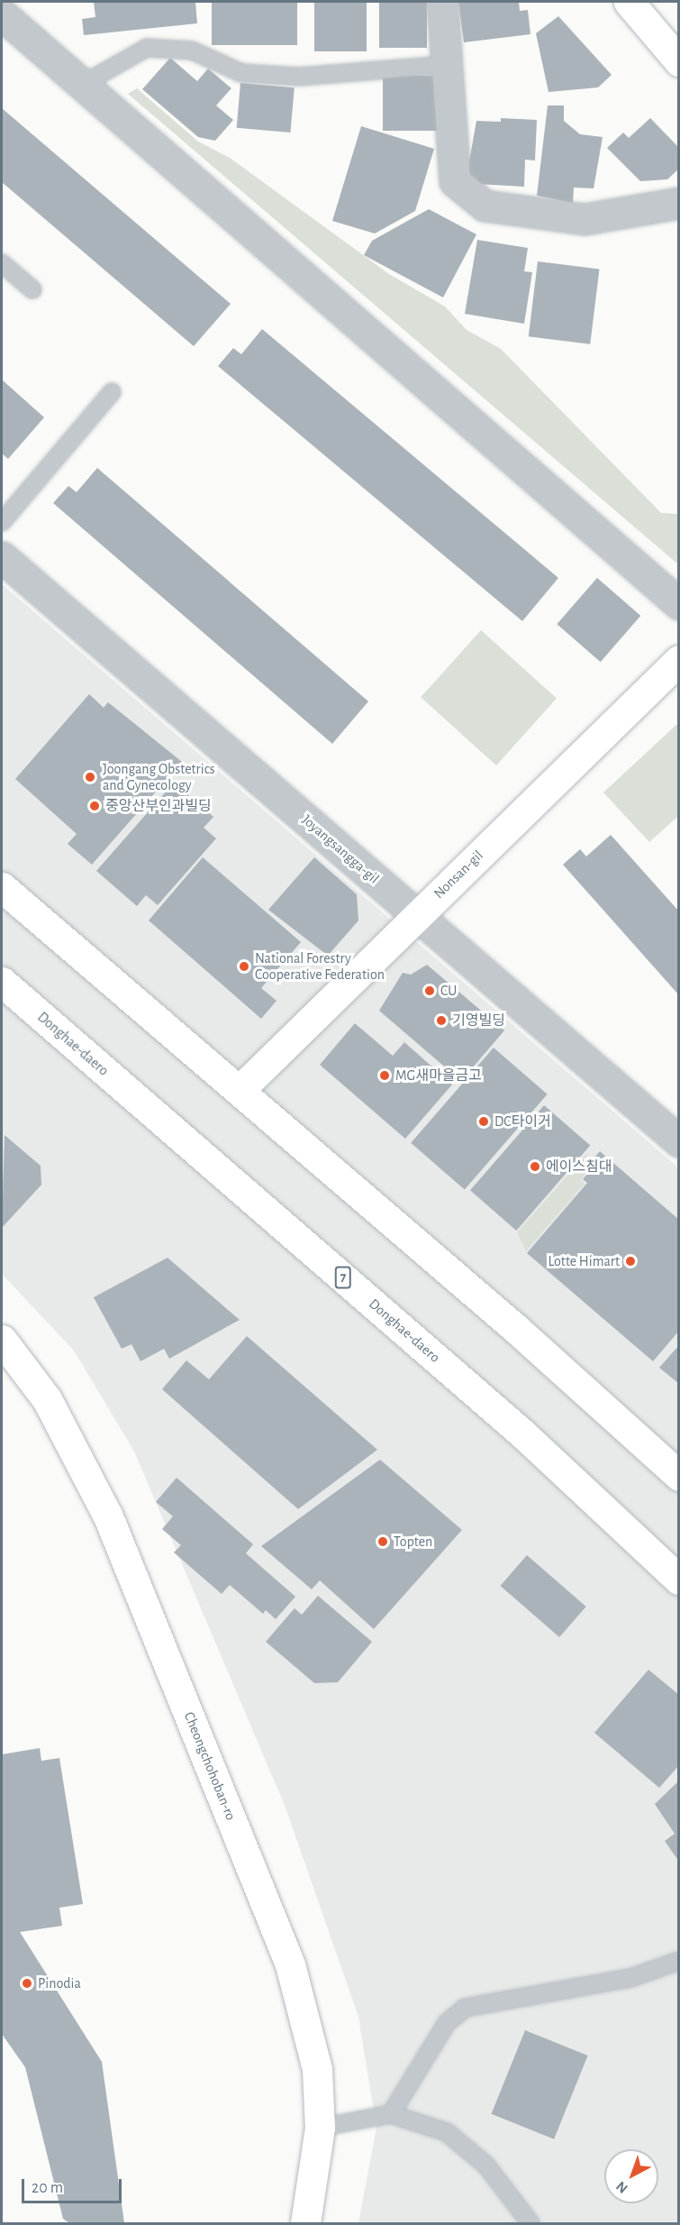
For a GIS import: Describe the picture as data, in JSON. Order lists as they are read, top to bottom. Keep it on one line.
{"streets":{"main road":["Nonsan-gil","Donghae-daero","7","Cheongchohoban-ro"],"street":["Joyangsangga-gil"]},"crossings":[["Joyangsangga-gil","Nonsan-gil"]],"places":["Joongang Obstetrics and Gynecology","중앙산부인과빌딩","National Forestry Cooperative Federation","CU","기영빌딩","MG새마을금고","DC타이거","에이스침대","Lotte Himart","Topten","Pinodia"],"scale_bar":"20 m","north":"bottom left"}
